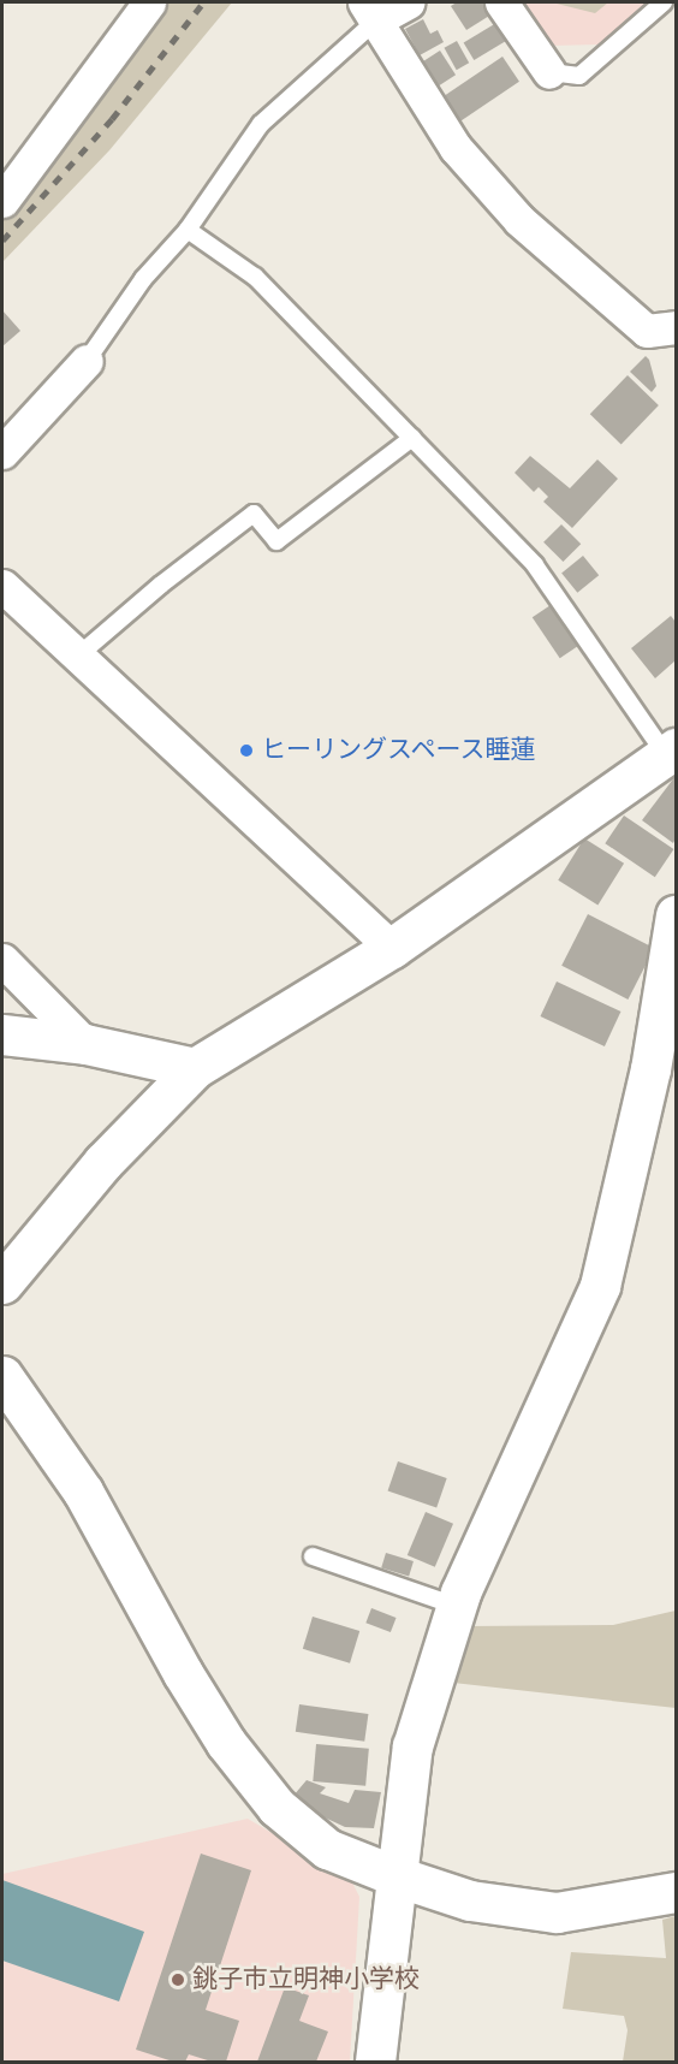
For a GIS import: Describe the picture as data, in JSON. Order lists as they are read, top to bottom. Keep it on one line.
{"places":["ヒーリングスペース睡蓮","銚子市立明神小学校"]}
